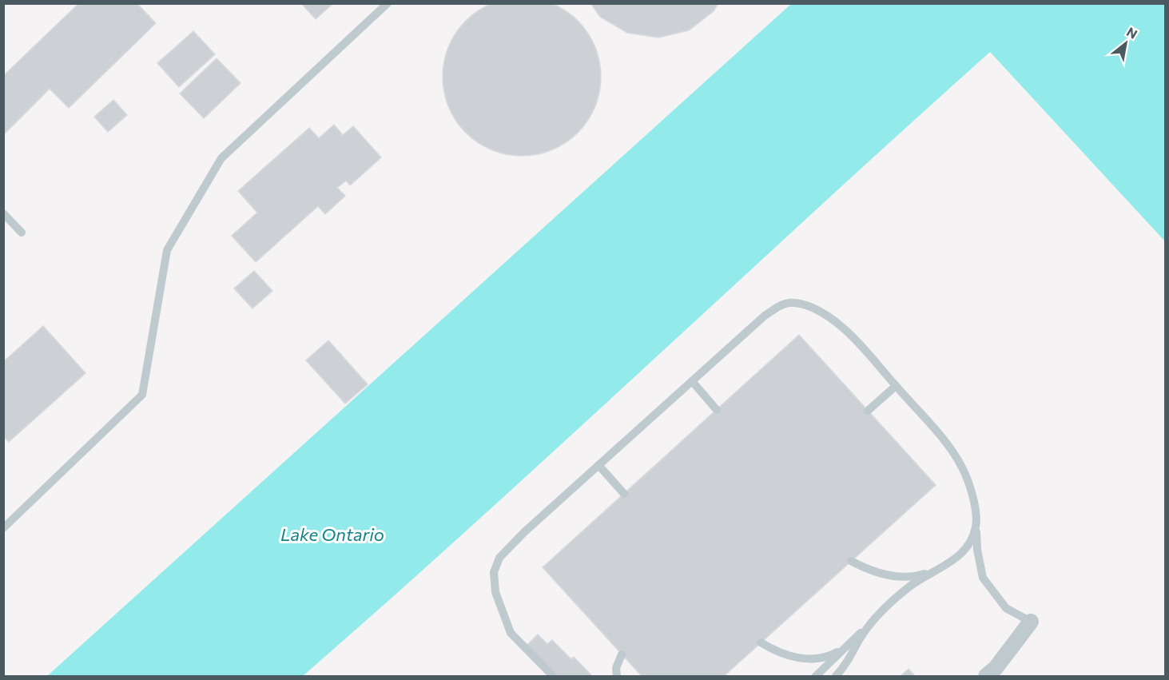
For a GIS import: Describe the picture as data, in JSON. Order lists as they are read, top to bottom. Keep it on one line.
{"water":["Lake Ontario"],"north":"top right"}
